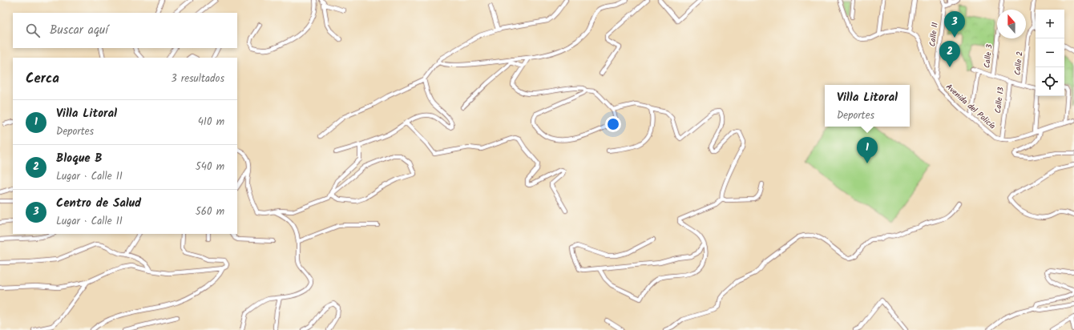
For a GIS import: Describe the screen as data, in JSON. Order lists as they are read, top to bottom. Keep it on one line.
{"streets":{"street":["Calle 11","Calle 3","Calle 2","Calle 13","Avenida del Policía"]},"crossings":[["Calle 11","Avenida del Policía"],["Calle 13","Avenida del Policía"]],"north":"top","page":{"map_buttons":["+","−"],"pins":["3","2","1"],"search":"Buscar aquí","heading":["Cerca","3 resultados"],"popup":["Villa Litoral","Deportes"],"list":[{"mark":"1","name":"Villa Litoral","note":"Deportes","value":"410 m"},{"mark":"2","name":"Bloque B","note":"Lugar · Calle 11","value":"540 m"},{"mark":"3","name":"Centro de Salud","note":"Lugar · Calle 11","value":"560 m"}]}}
